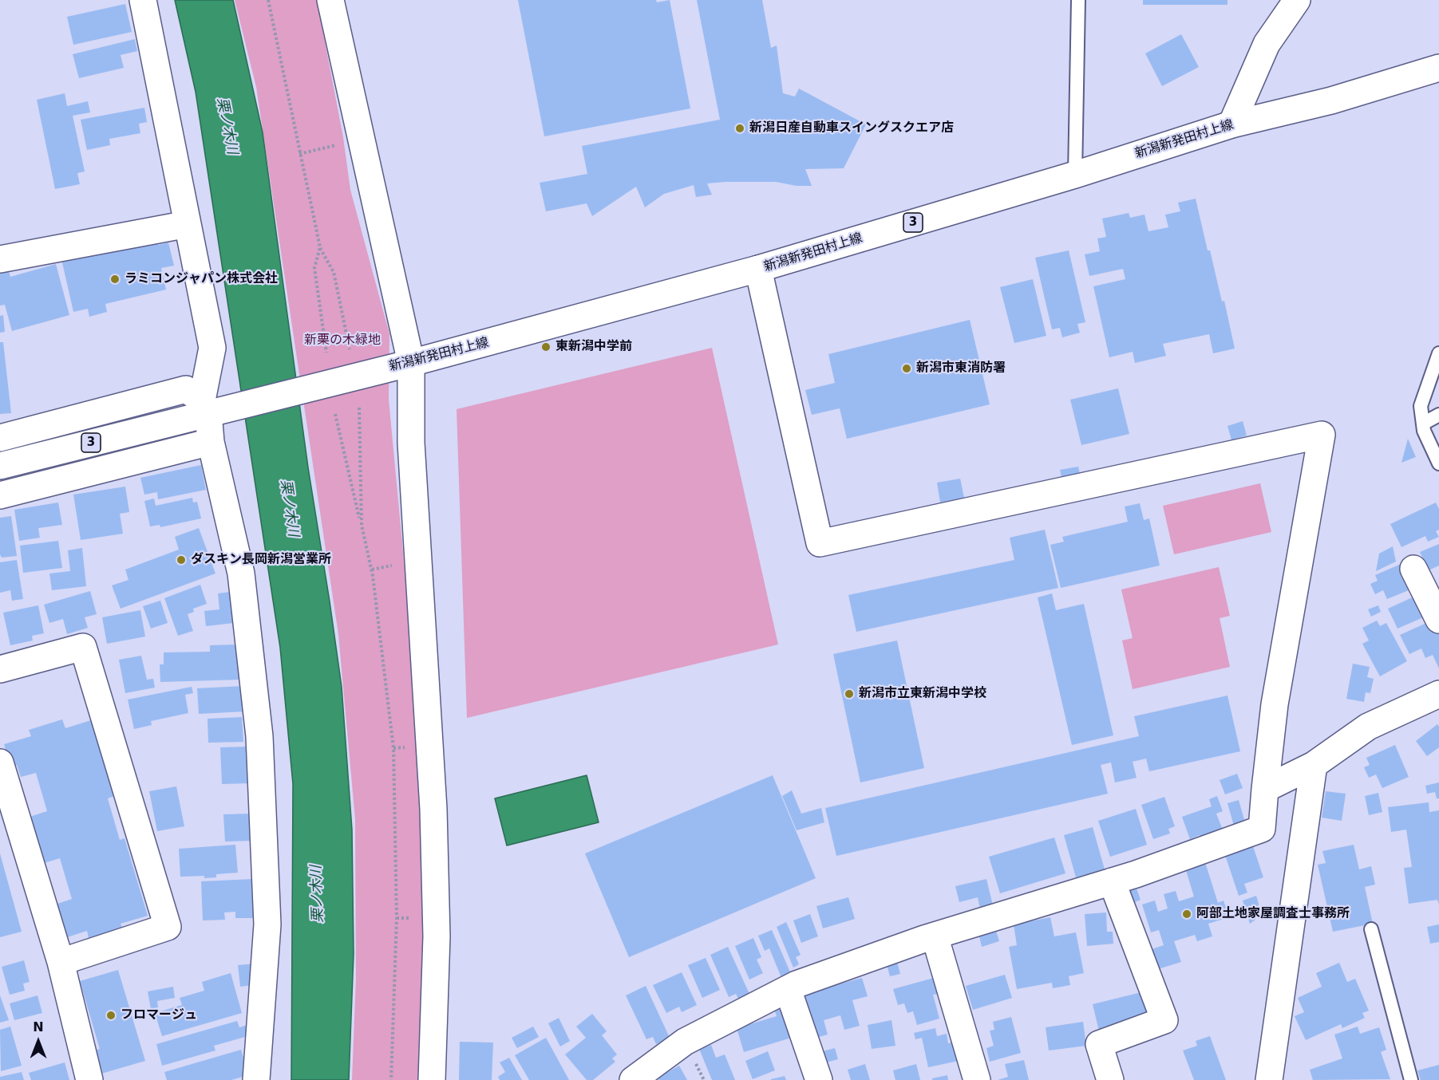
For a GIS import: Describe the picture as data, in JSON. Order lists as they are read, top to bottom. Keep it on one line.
{"streets":{"street":["新潟新発田村上線","3"]},"water":["栗ノ木川"],"parks":["新栗の木緑地"],"places":["新潟日産自動車スイングスクエア店","ラミコンジャパン株式会社","東新潟中学前","新潟市東消防署","ダスキン長岡新潟営業所","新潟市立東新潟中学校","阿部土地家屋調査士事務所","フロマージュ"],"north":"top"}
